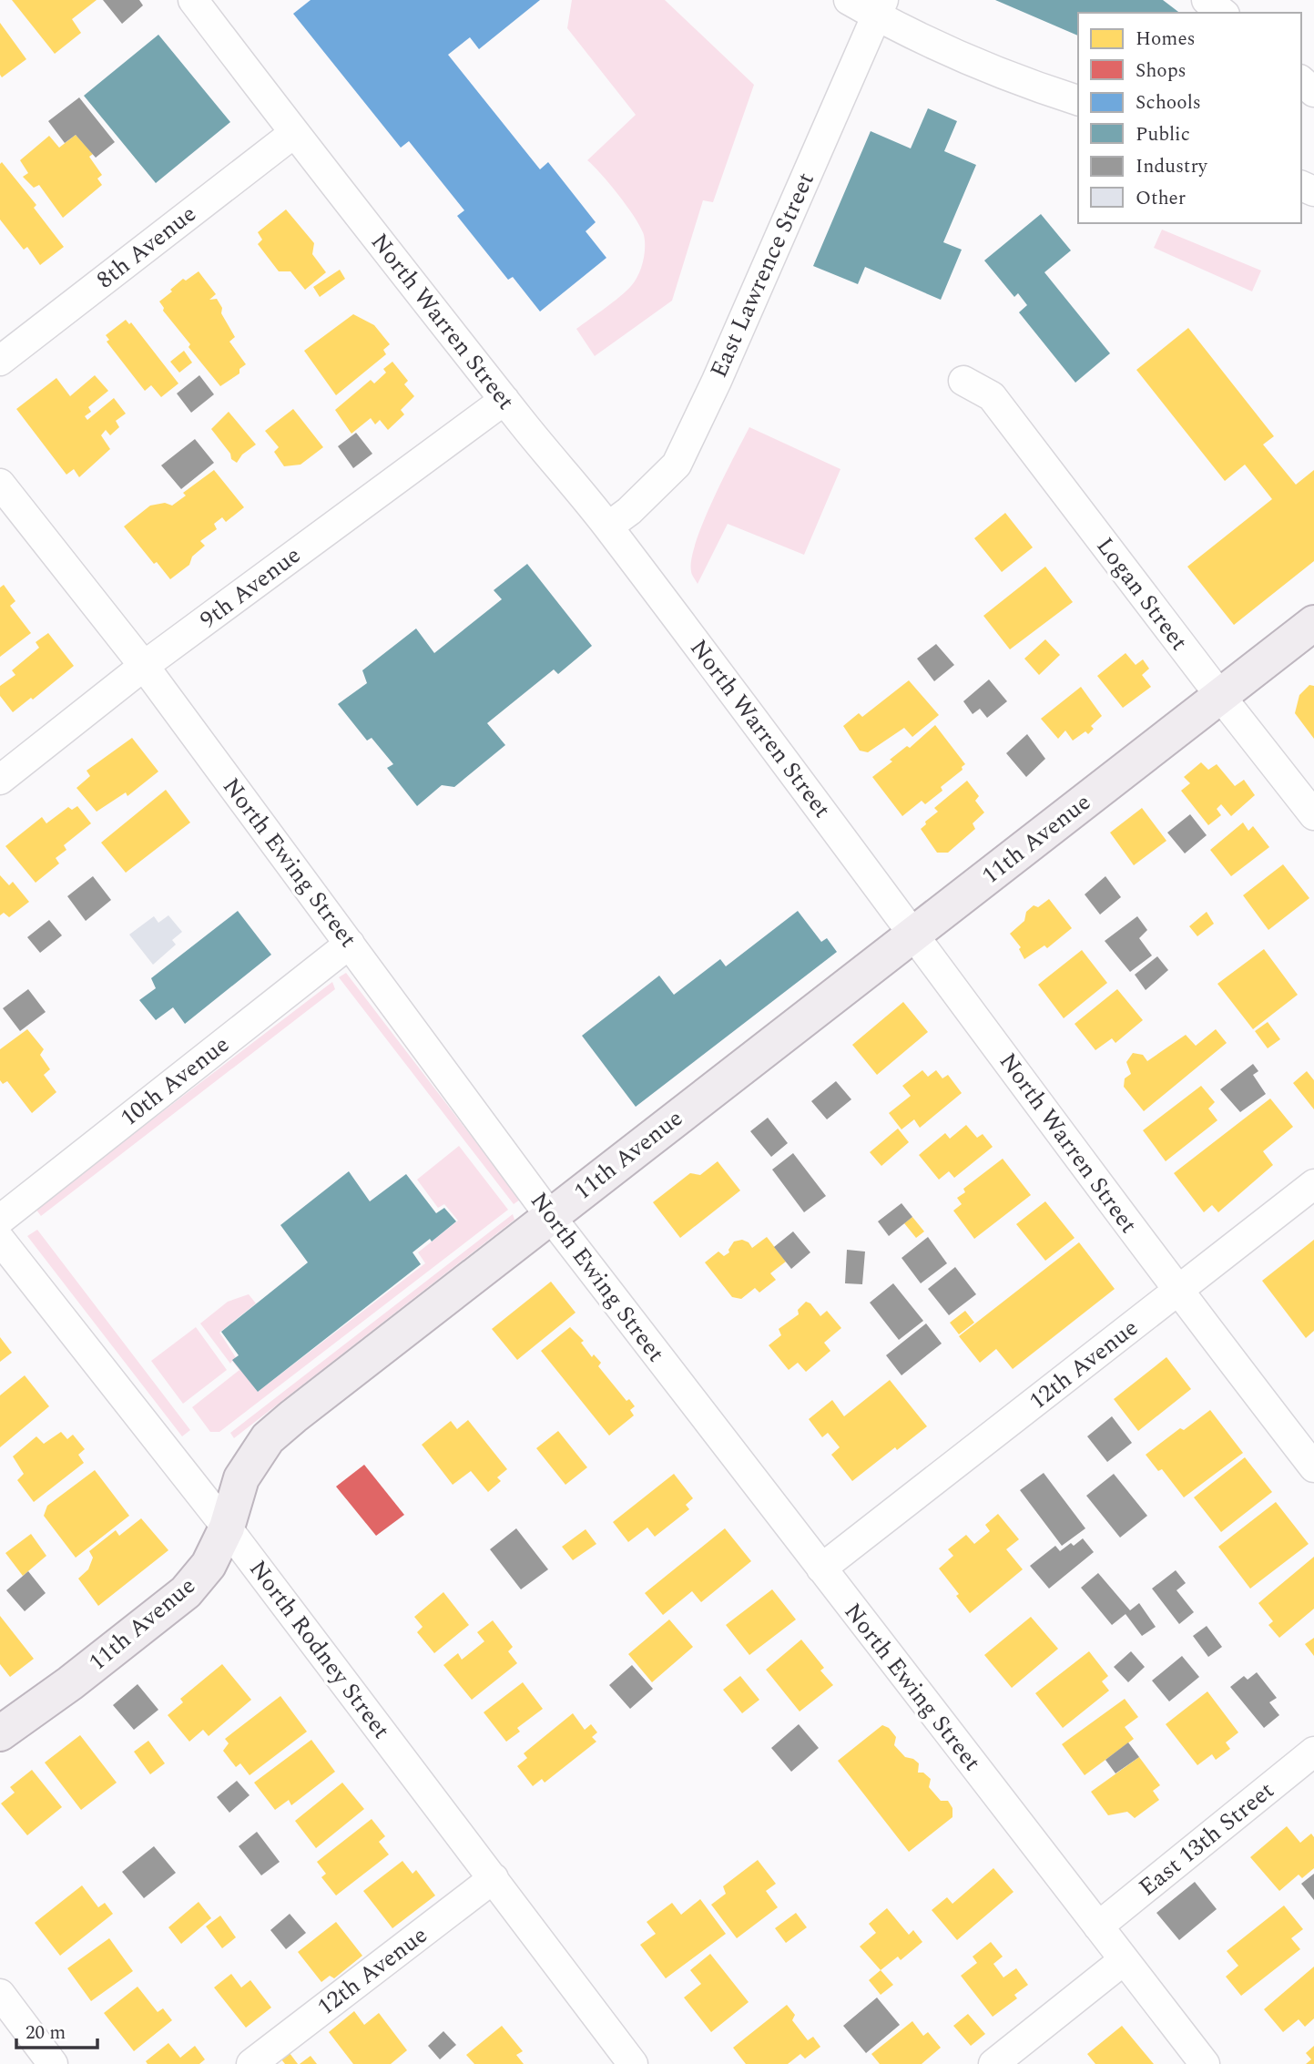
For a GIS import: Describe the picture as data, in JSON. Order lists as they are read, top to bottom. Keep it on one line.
{"streets":{"main road":["11th Avenue"],"street":["8th Avenue","East Lawrence Street","North Warren Street","9th Avenue","Logan Street","North Ewing Street","10th Avenue","12th Avenue","North Rodney Street","East 13th Street"]},"crossings":[["8th Avenue","North Warren Street"],["East Lawrence Street","North Warren Street"],["North Warren Street","9th Avenue"],["North Warren Street","11th Avenue"],["North Warren Street","12th Avenue"],["9th Avenue","North Ewing Street"],["Logan Street","11th Avenue"],["11th Avenue","North Ewing Street"],["11th Avenue","North Rodney Street"],["North Ewing Street","10th Avenue"],["North Ewing Street","12th Avenue"],["North Ewing Street","East 13th Street"],["12th Avenue","North Rodney Street"]],"legend":["Homes","Shops","Schools","Public","Industry","Other"],"scale_bar":"20 m"}
